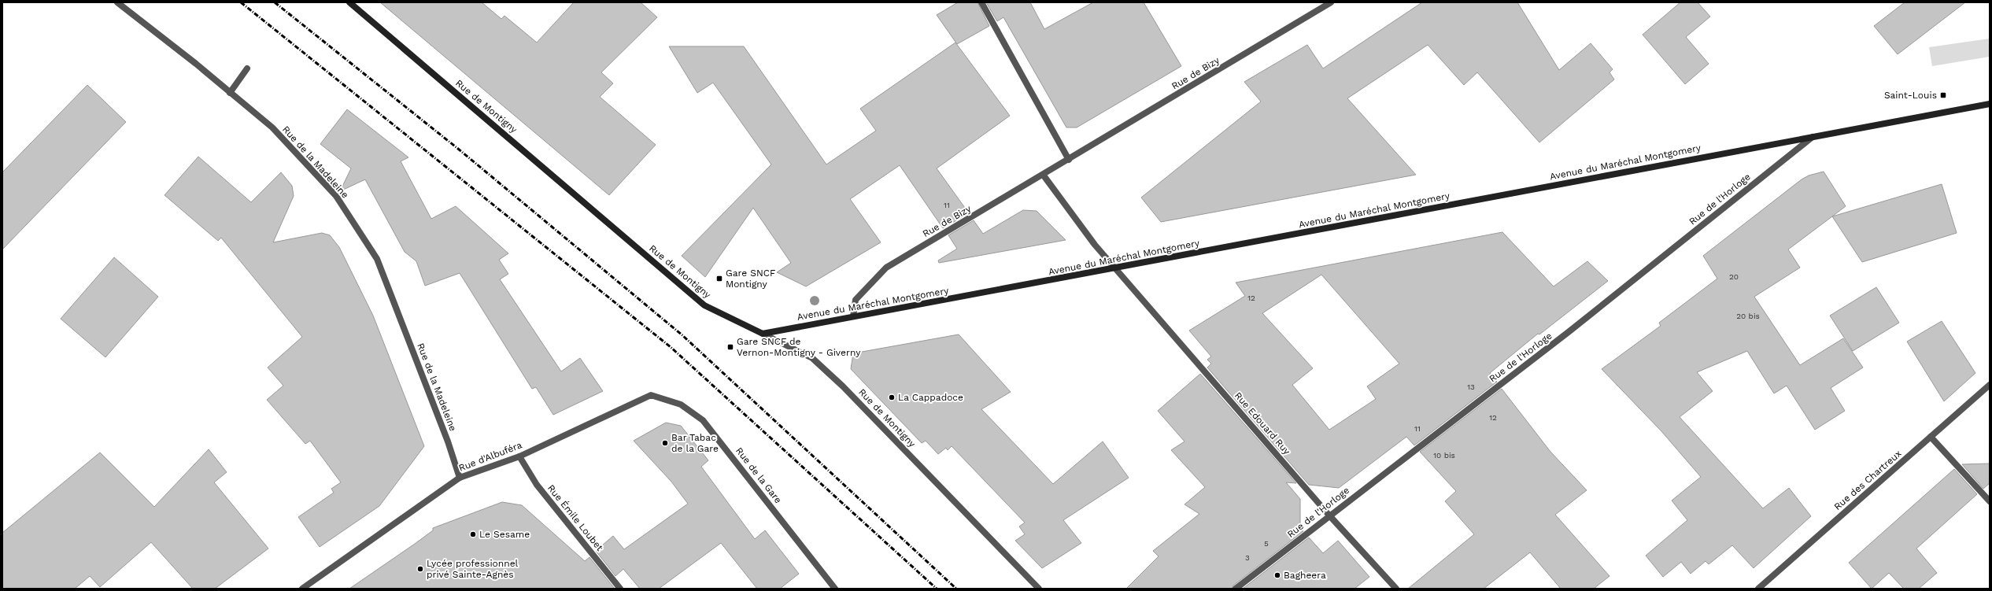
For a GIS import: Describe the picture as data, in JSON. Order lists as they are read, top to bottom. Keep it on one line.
{"streets":{"main road":["Rue de Montigny","Avenue du Maréchal Montgomery"],"street":["Rue de Bizy","Rue de la Madeleine","Rue de l'Horloge","Rue Edouard Ruy","Rue d'Albuféra","Rue de la Gare","Rue des Chartreux","Rue Émile Loubet"]},"crossings":[["Rue de Bizy","Avenue du Maréchal Montgomery"],["Rue de Bizy","Rue Edouard Ruy"],["Rue de Montigny","Avenue du Maréchal Montgomery"],["Rue de la Madeleine","Rue d'Albuféra"],["Avenue du Maréchal Montgomery","Rue de l'Horloge"],["Avenue du Maréchal Montgomery","Rue Edouard Ruy"],["Rue de l'Horloge","Rue Edouard Ruy"],["Rue d'Albuféra","Rue de la Gare"],["Rue d'Albuféra","Rue Émile Loubet"]],"places":{"transit":["Saint-Louis","Gare SNCF Montigny","Gare SNCF de Vernon-Montigny - Giverny"],"other":["La Cappadoce","Bar Tabac de la Gare","Le Sesame","Lycée professionnel privé Sainte-Agnès","Bagheera"]},"house_numbers":["11","20","12","20 bis","13","12","11","10 bis","5","3"]}
